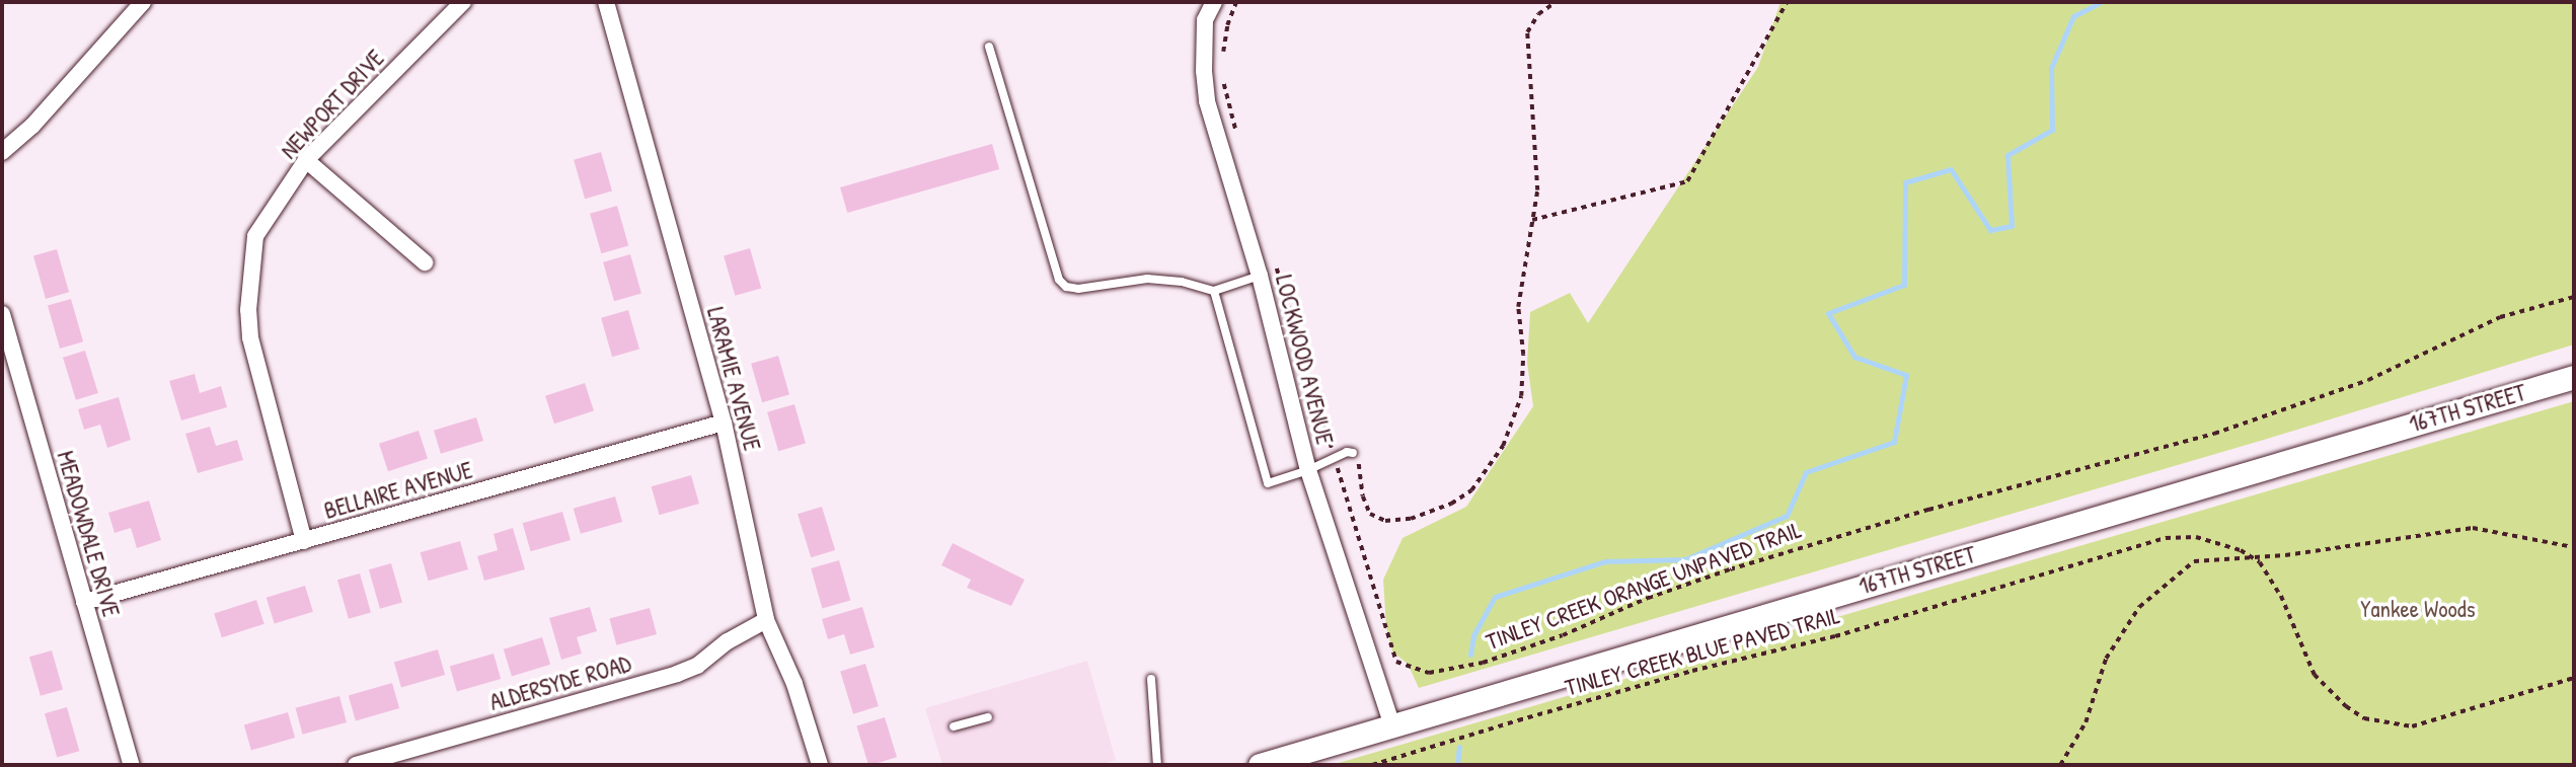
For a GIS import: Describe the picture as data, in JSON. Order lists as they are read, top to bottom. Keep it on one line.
{"streets":{"main road":["167TH STREET"],"street":["NEWPORT DRIVE","LOCKWOOD AVENUE","LARAMIE AVENUE","BELLAIRE AVENUE","MEADOWDALE DRIVE","ALDERSYDE ROAD"],"path":["TINLEY CREEK ORANGE UNPAVED TRAIL","TINLEY CREEK BLUE PAVED TRAIL"]},"crossings":[["NEWPORT DRIVE","BELLAIRE AVENUE"],["LOCKWOOD AVENUE","167TH STREET"],["LARAMIE AVENUE","BELLAIRE AVENUE"],["LARAMIE AVENUE","ALDERSYDE ROAD"],["BELLAIRE AVENUE","MEADOWDALE DRIVE"]],"parks":["Yankee Woods"]}
